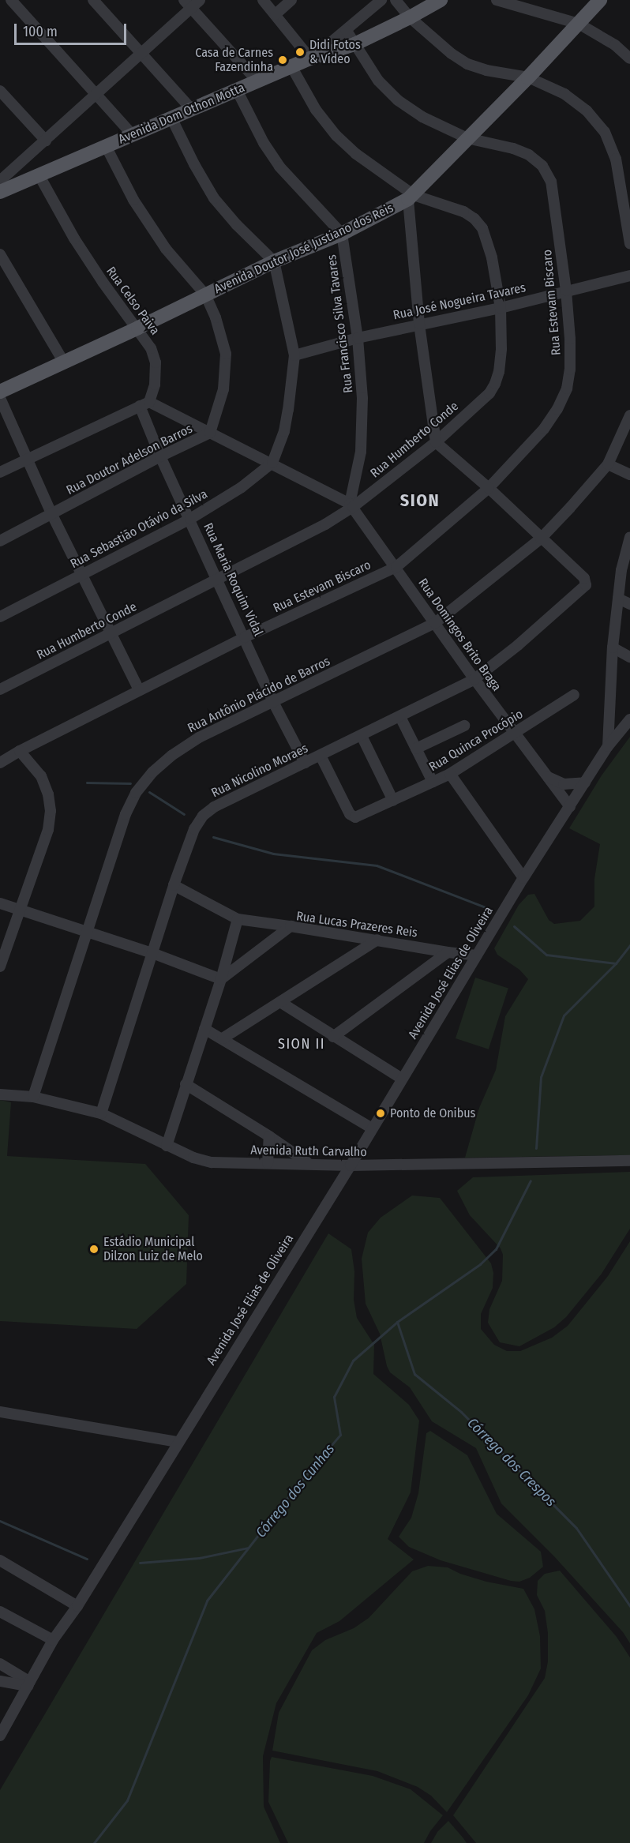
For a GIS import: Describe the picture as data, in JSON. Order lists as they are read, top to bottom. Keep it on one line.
{"streets":{"main road":["Avenida Dom Othon Motta","Avenida Doutor José Justiano dos Reis"],"street":["Rua Celso Paiva","Rua José Nogueira Tavares","Rua Estevam Biscaro","Rua Francisco Silva Tavares","Rua Humberto Conde","Rua Doutor Adelson Barros","Rua Sebastião Otávio da Silva","Rua Maria Roquim Vidal","Rua Domingos Brito Braga","Rua Antônio Plácido de Barros","Rua Quinca Procópio","Rua Nicolino Moraes","Rua Lucas Prazeres Reis","Avenida José Elias de Oliveira","Avenida Ruth Carvalho"]},"crossings":[["Avenida Dom Othon Motta","Rua Celso Paiva"],["Avenida Dom Othon Motta","Rua Estevam Biscaro"],["Avenida Dom Othon Motta","Rua Humberto Conde"],["Avenida Dom Othon Motta","Rua Doutor Adelson Barros"],["Avenida Doutor José Justiano dos Reis","Rua Celso Paiva"],["Avenida Doutor José Justiano dos Reis","Rua Estevam Biscaro"],["Avenida Doutor José Justiano dos Reis","Rua Francisco Silva Tavares"],["Avenida Doutor José Justiano dos Reis","Rua Humberto Conde"],["Avenida Doutor José Justiano dos Reis","Rua Doutor Adelson Barros"],["Rua Celso Paiva","Rua Maria Roquim Vidal"],["Rua José Nogueira Tavares","Rua Estevam Biscaro"],["Rua José Nogueira Tavares","Rua Francisco Silva Tavares"],["Rua José Nogueira Tavares","Rua Humberto Conde"],["Rua Estevam Biscaro","Rua Maria Roquim Vidal"],["Rua Estevam Biscaro","Rua Domingos Brito Braga"],["Rua Francisco Silva Tavares","Rua Humberto Conde"],["Rua Francisco Silva Tavares","Rua Domingos Brito Braga"],["Rua Humberto Conde","Rua Maria Roquim Vidal"],["Rua Humberto Conde","Rua Domingos Brito Braga"],["Rua Doutor Adelson Barros","Rua Maria Roquim Vidal"],["Rua Sebastião Otávio da Silva","Rua Maria Roquim Vidal"],["Rua Maria Roquim Vidal","Rua Antônio Plácido de Barros"],["Rua Maria Roquim Vidal","Rua Nicolino Moraes"],["Rua Domingos Brito Braga","Rua Antônio Plácido de Barros"],["Rua Domingos Brito Braga","Rua Quinca Procópio"],["Rua Domingos Brito Braga","Rua Nicolino Moraes"],["Rua Domingos Brito Braga","Avenida José Elias de Oliveira"],["Rua Antônio Plácido de Barros","Rua Nicolino Moraes"],["Rua Antônio Plácido de Barros","Avenida Ruth Carvalho"],["Rua Quinca Procópio","Rua Nicolino Moraes"],["Rua Nicolino Moraes","Avenida Ruth Carvalho"],["Rua Lucas Prazeres Reis","Avenida José Elias de Oliveira"],["Avenida José Elias de Oliveira","Avenida Ruth Carvalho"]],"districts":["SION","SION II"],"water":["Córrego dos Crespos","Córrego dos Cunhas"],"places":["Didi Fotos & Vídeo","Casa de Carnes Fazendinha","Ponto de Onibus","Estádio Municipal Dilzon Luiz de Melo"],"scale_bar":"100 m"}
